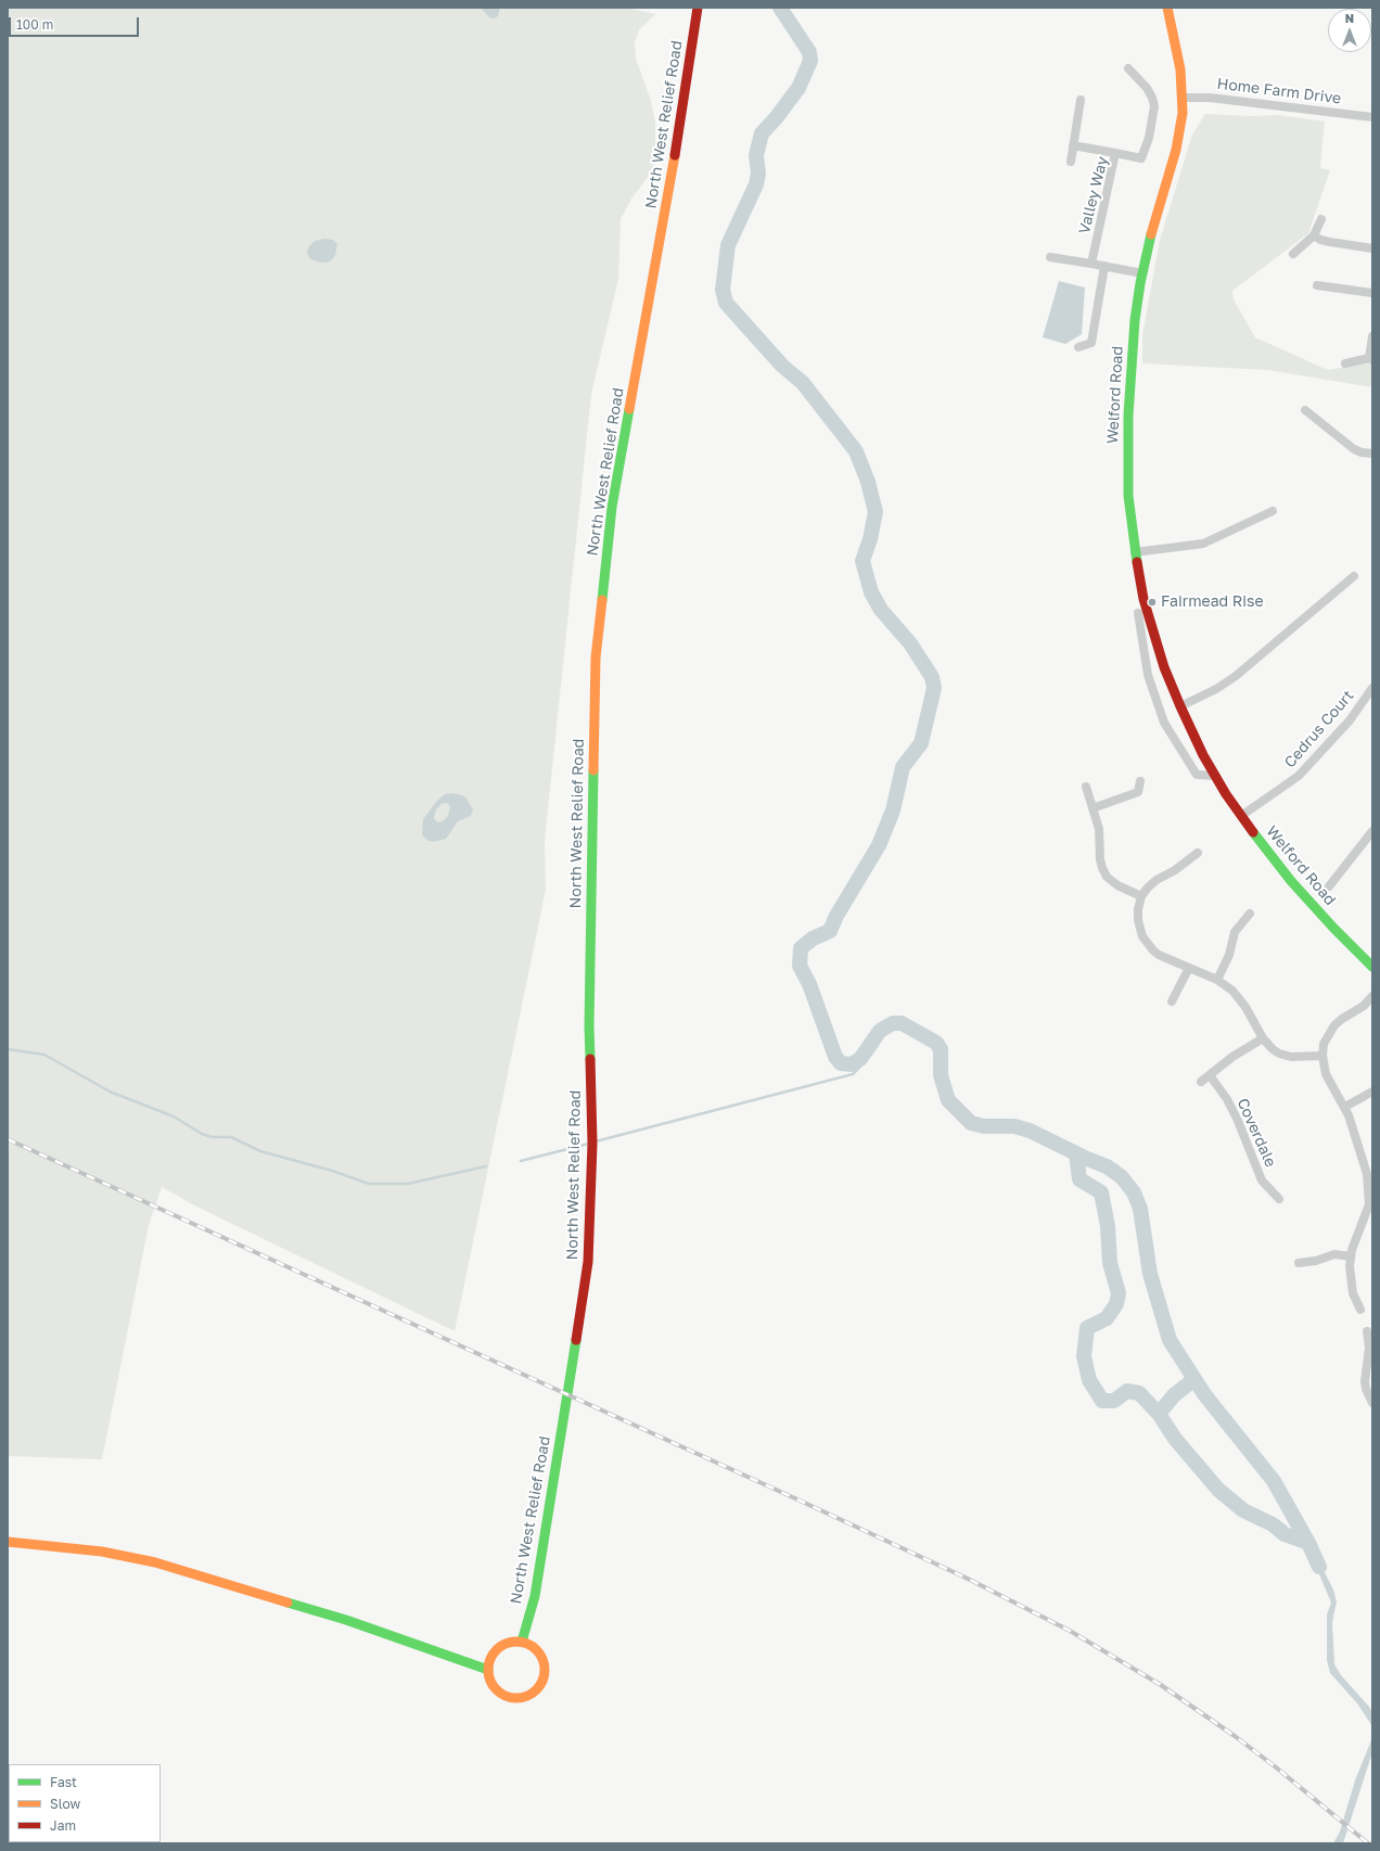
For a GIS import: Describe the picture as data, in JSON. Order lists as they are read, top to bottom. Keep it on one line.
{"streets":{"street":["Home Farm Drive","North West Relief Road","Valley Way","Welford Road","Cedrus Court","Coverdale"]},"crossings":[["Home Farm Drive","Welford Road"],["Welford Road","Cedrus Court"]],"places":["Fairmead Rise"],"legend":["Fast","Slow","Jam"],"scale_bar":"100 m","north":"top"}
